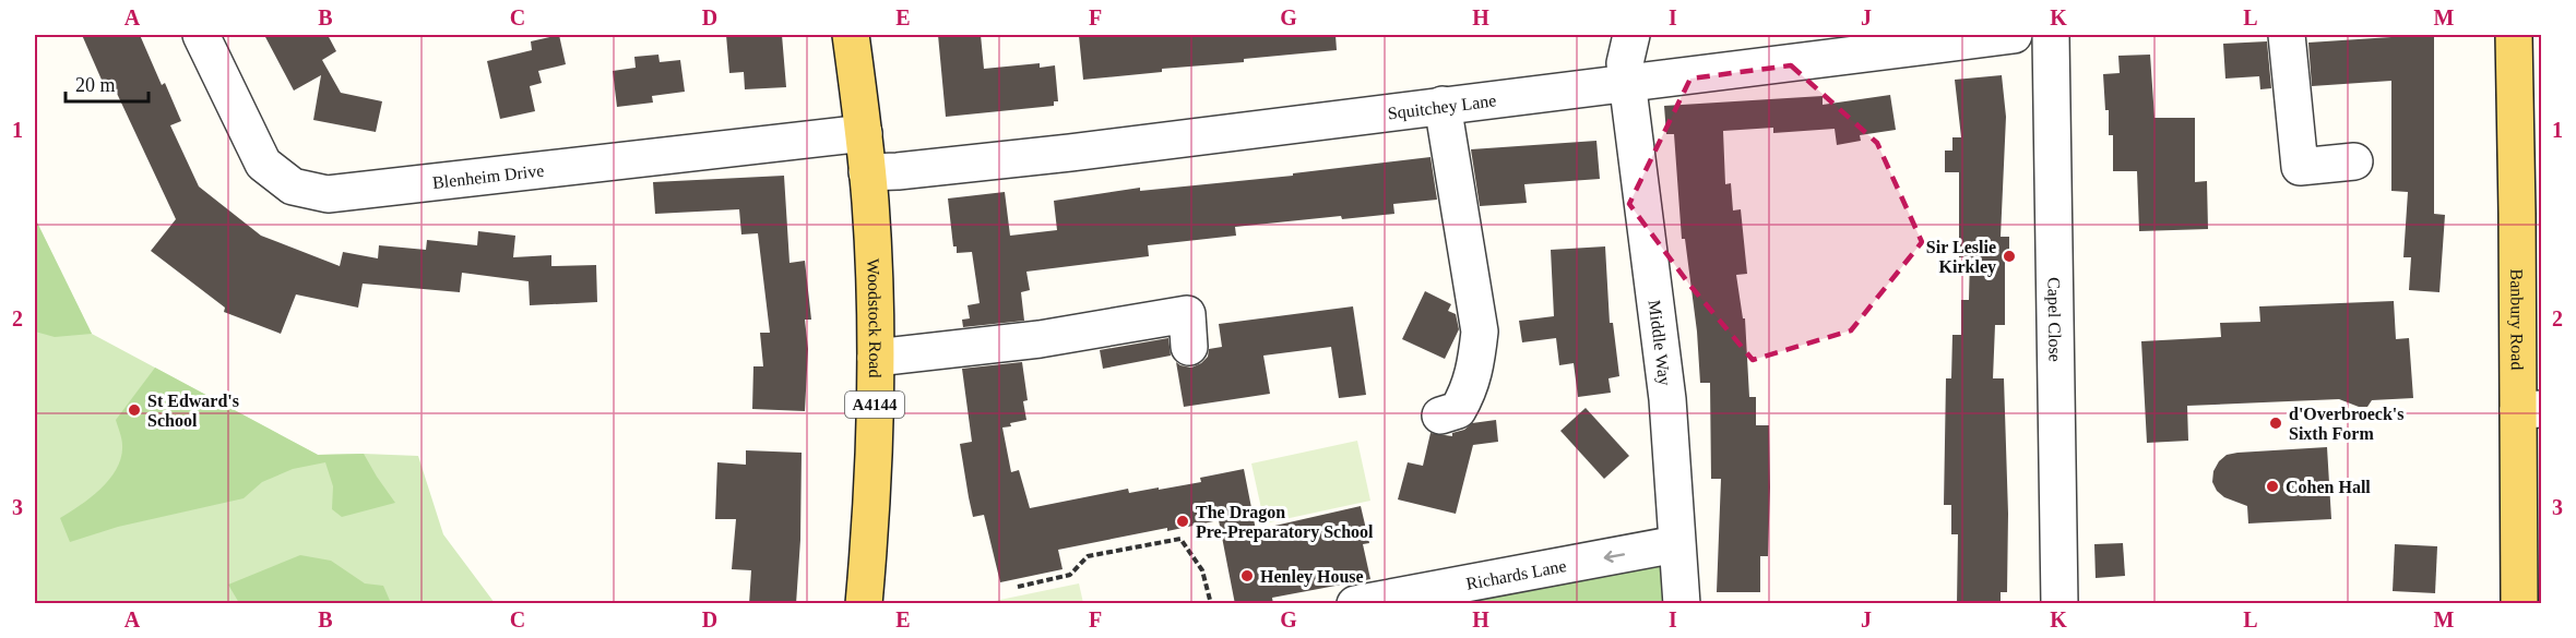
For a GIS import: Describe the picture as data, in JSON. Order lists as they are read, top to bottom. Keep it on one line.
{"streets":{"main road":["Woodstock Road","Banbury Road","A4144"],"street":["Squitchey Lane","Blenheim Drive","Capel Close","Middle Way","Richards Lane"]},"crossings":[["Squitchey Lane","Woodstock Road"],["Squitchey Lane","Middle Way"],["Blenheim Drive","Woodstock Road"],["Middle Way","Richards Lane"]],"one_way":["Richards Lane"],"places":["Sir Leslie Kirkley","St Edward's School","d'Overbroeck's Sixth Form","Cohen Hall","The Dragon Pre-Preparatory School","Henley House"],"scale_bar":"20 m","grid":{"columns":["A","B","C","D","E","F","G","H","I","J","K","L","M"],"rows":["1","2","3"]}}
